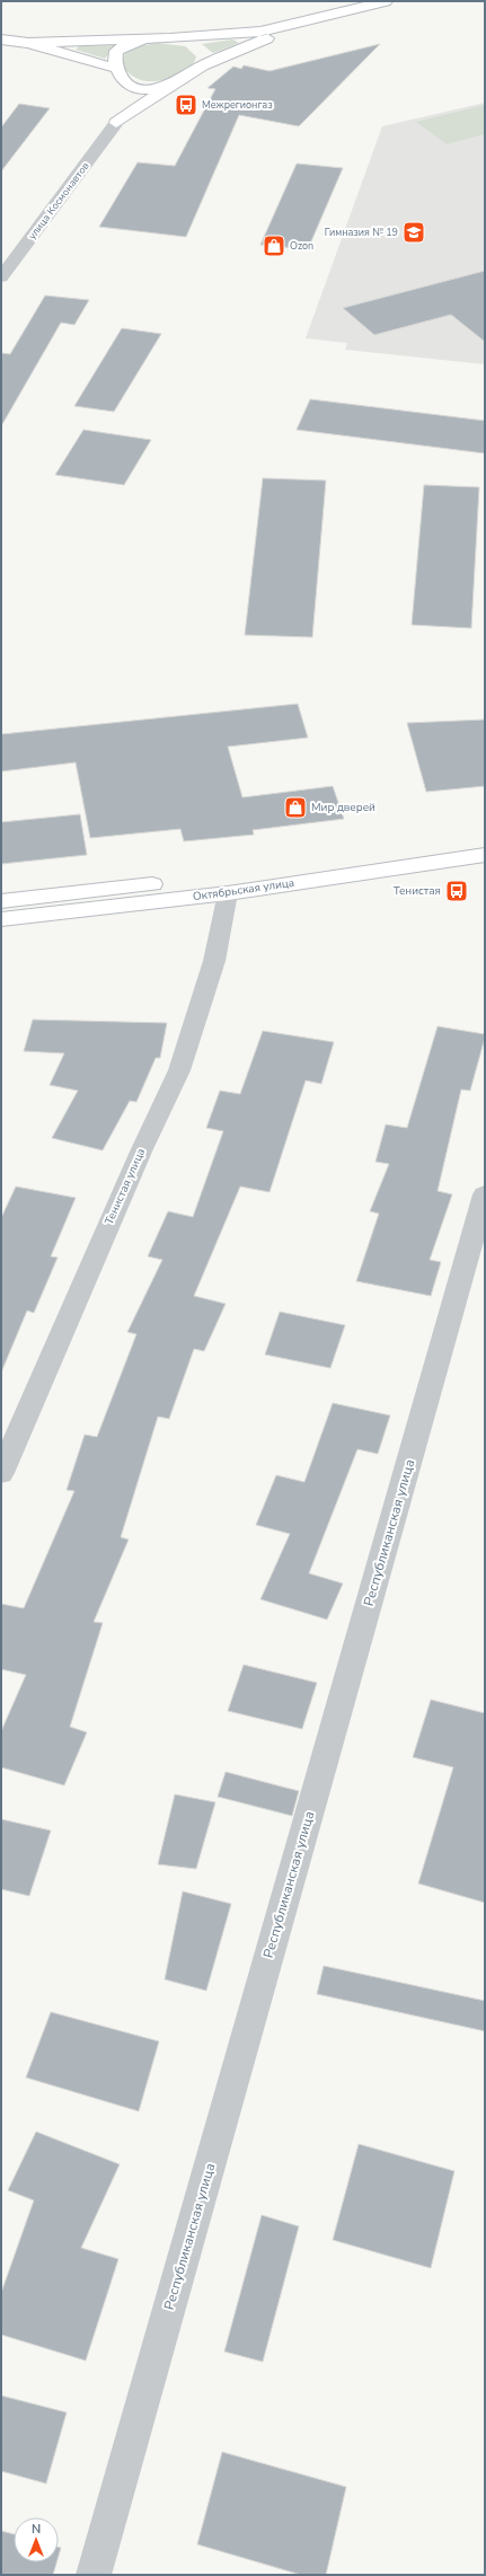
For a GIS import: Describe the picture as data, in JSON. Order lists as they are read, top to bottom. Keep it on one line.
{"streets":{"street":["улица Космонавтов","Октябрьская улица","Тенистая улица","Республиканская улица"]},"crossings":[["Октябрьская улица","Тенистая улица"]],"places":{"bus stop":["Межрегионгаз","Тенистая"],"school or university":["Гимназия № 19"],"shop":["Ozon","Мир дверей"]},"north":"top"}
